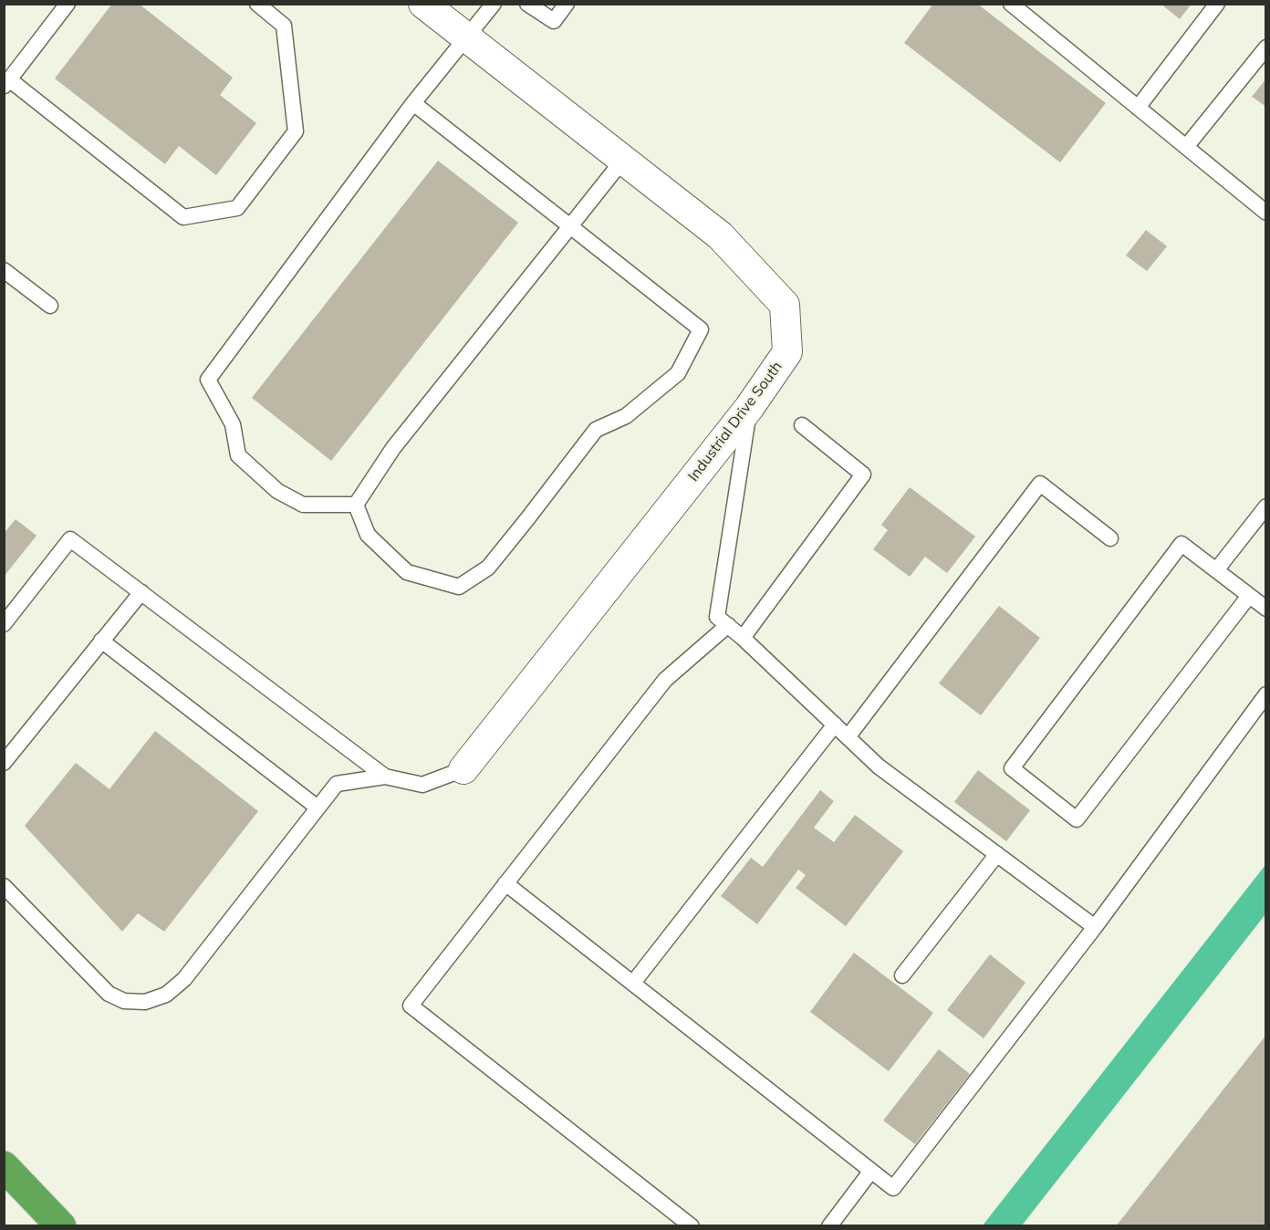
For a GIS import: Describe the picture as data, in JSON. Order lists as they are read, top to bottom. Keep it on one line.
{"streets":{"street":["Industrial Drive South"]}}
